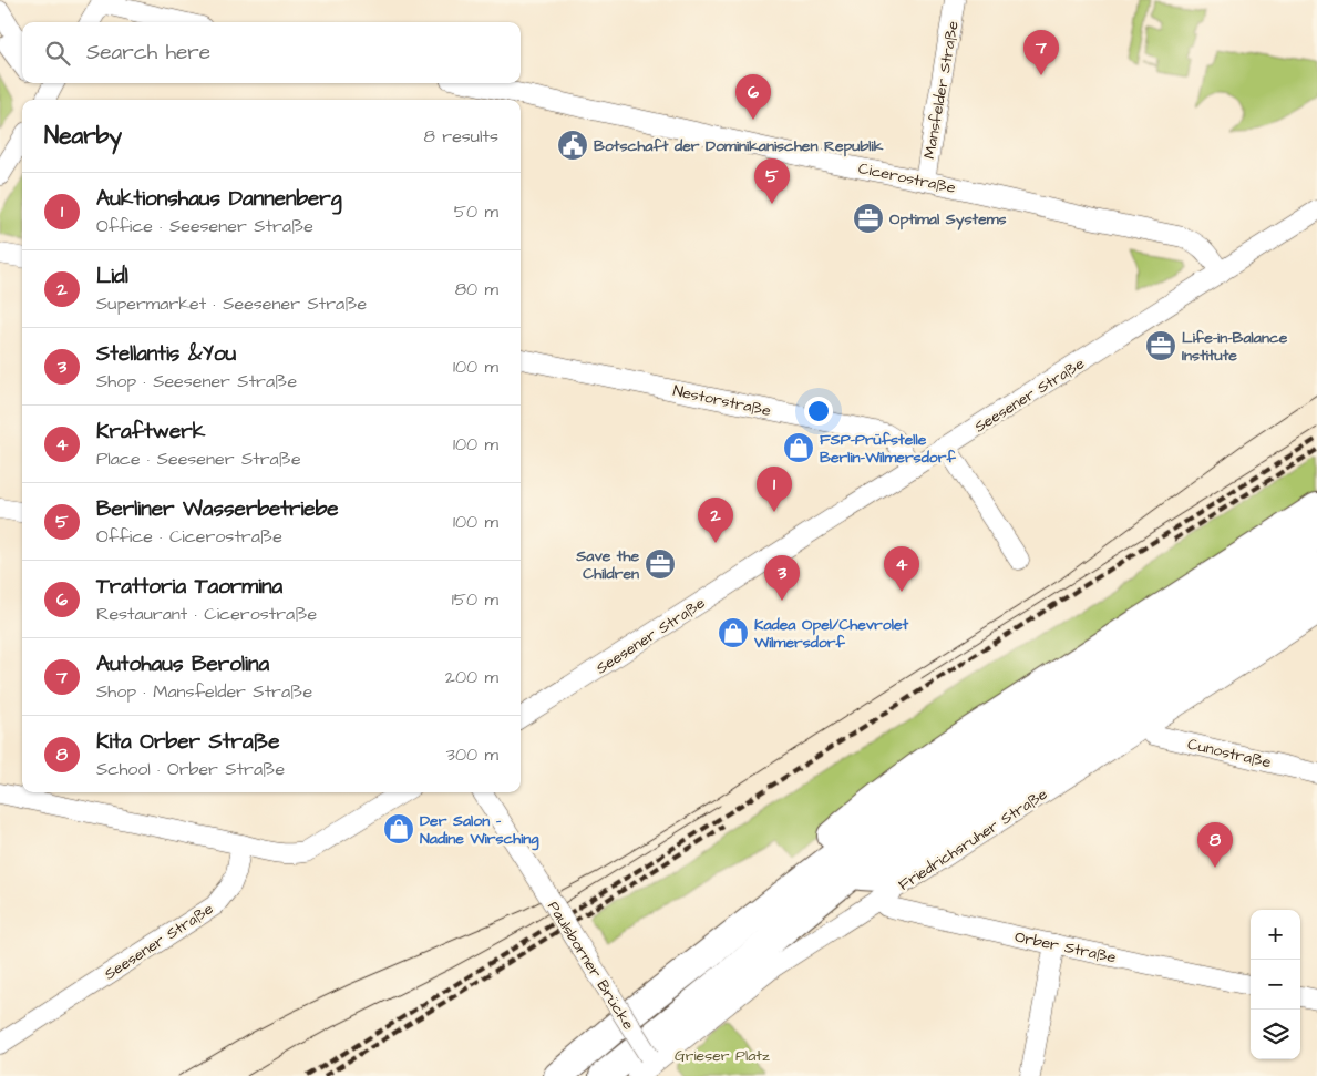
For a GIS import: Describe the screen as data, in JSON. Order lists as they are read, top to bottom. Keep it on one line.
{"streets":{"street":["Mansfelder Straße","Cicerostraße","Seesener Straße","Nestorstraße","Cunostraße","Friedrichsruher Straße","Orber Straße","Paulsborner Brücke"]},"crossings":[["Mansfelder Straße","Cicerostraße"],["Cicerostraße","Seesener Straße"],["Seesener Straße","Nestorstraße"],["Cunostraße","Friedrichsruher Straße"],["Friedrichsruher Straße","Orber Straße"],["Friedrichsruher Straße","Paulsborner Brücke"]],"parks":["Grieser Platz"],"places":{"public building":["Botschaft der Dominikanischen Republik"],"office":["Optimal Systems","Life-in-Balance Institute","Save the Children"],"shop":["FSP-Prüfstelle Berlin-Wilmersdorf","Kadea Opel/Chevrolet Wilmersdorf","Der Salon - Nadine Wirsching"]},"page":{"search":"Search here","pins":["7","6","5","1","2","4","3","8"],"heading":["Nearby","8 results"],"list":[{"mark":"1","name":"Auktionshaus Dannenberg","note":"Office · Seesener Straße","value":"50 m"},{"mark":"2","name":"Lidl","note":"Supermarket · Seesener Straße","value":"80 m"},{"mark":"3","name":"Stellantis &You","note":"Shop · Seesener Straße","value":"100 m"},{"mark":"4","name":"Kraftwerk","note":"Place · Seesener Straße","value":"100 m"},{"mark":"5","name":"Berliner Wasserbetriebe","note":"Office · Cicerostraße","value":"100 m"},{"mark":"6","name":"Trattoria Taormina","note":"Restaurant · Cicerostraße","value":"150 m"},{"mark":"7","name":"Autohaus Berolina","note":"Shop · Mansfelder Straße","value":"200 m"},{"mark":"8","name":"Kita Orber Straße","note":"School · Orber Straße","value":"300 m"}],"map_buttons":["+","−"]}}
